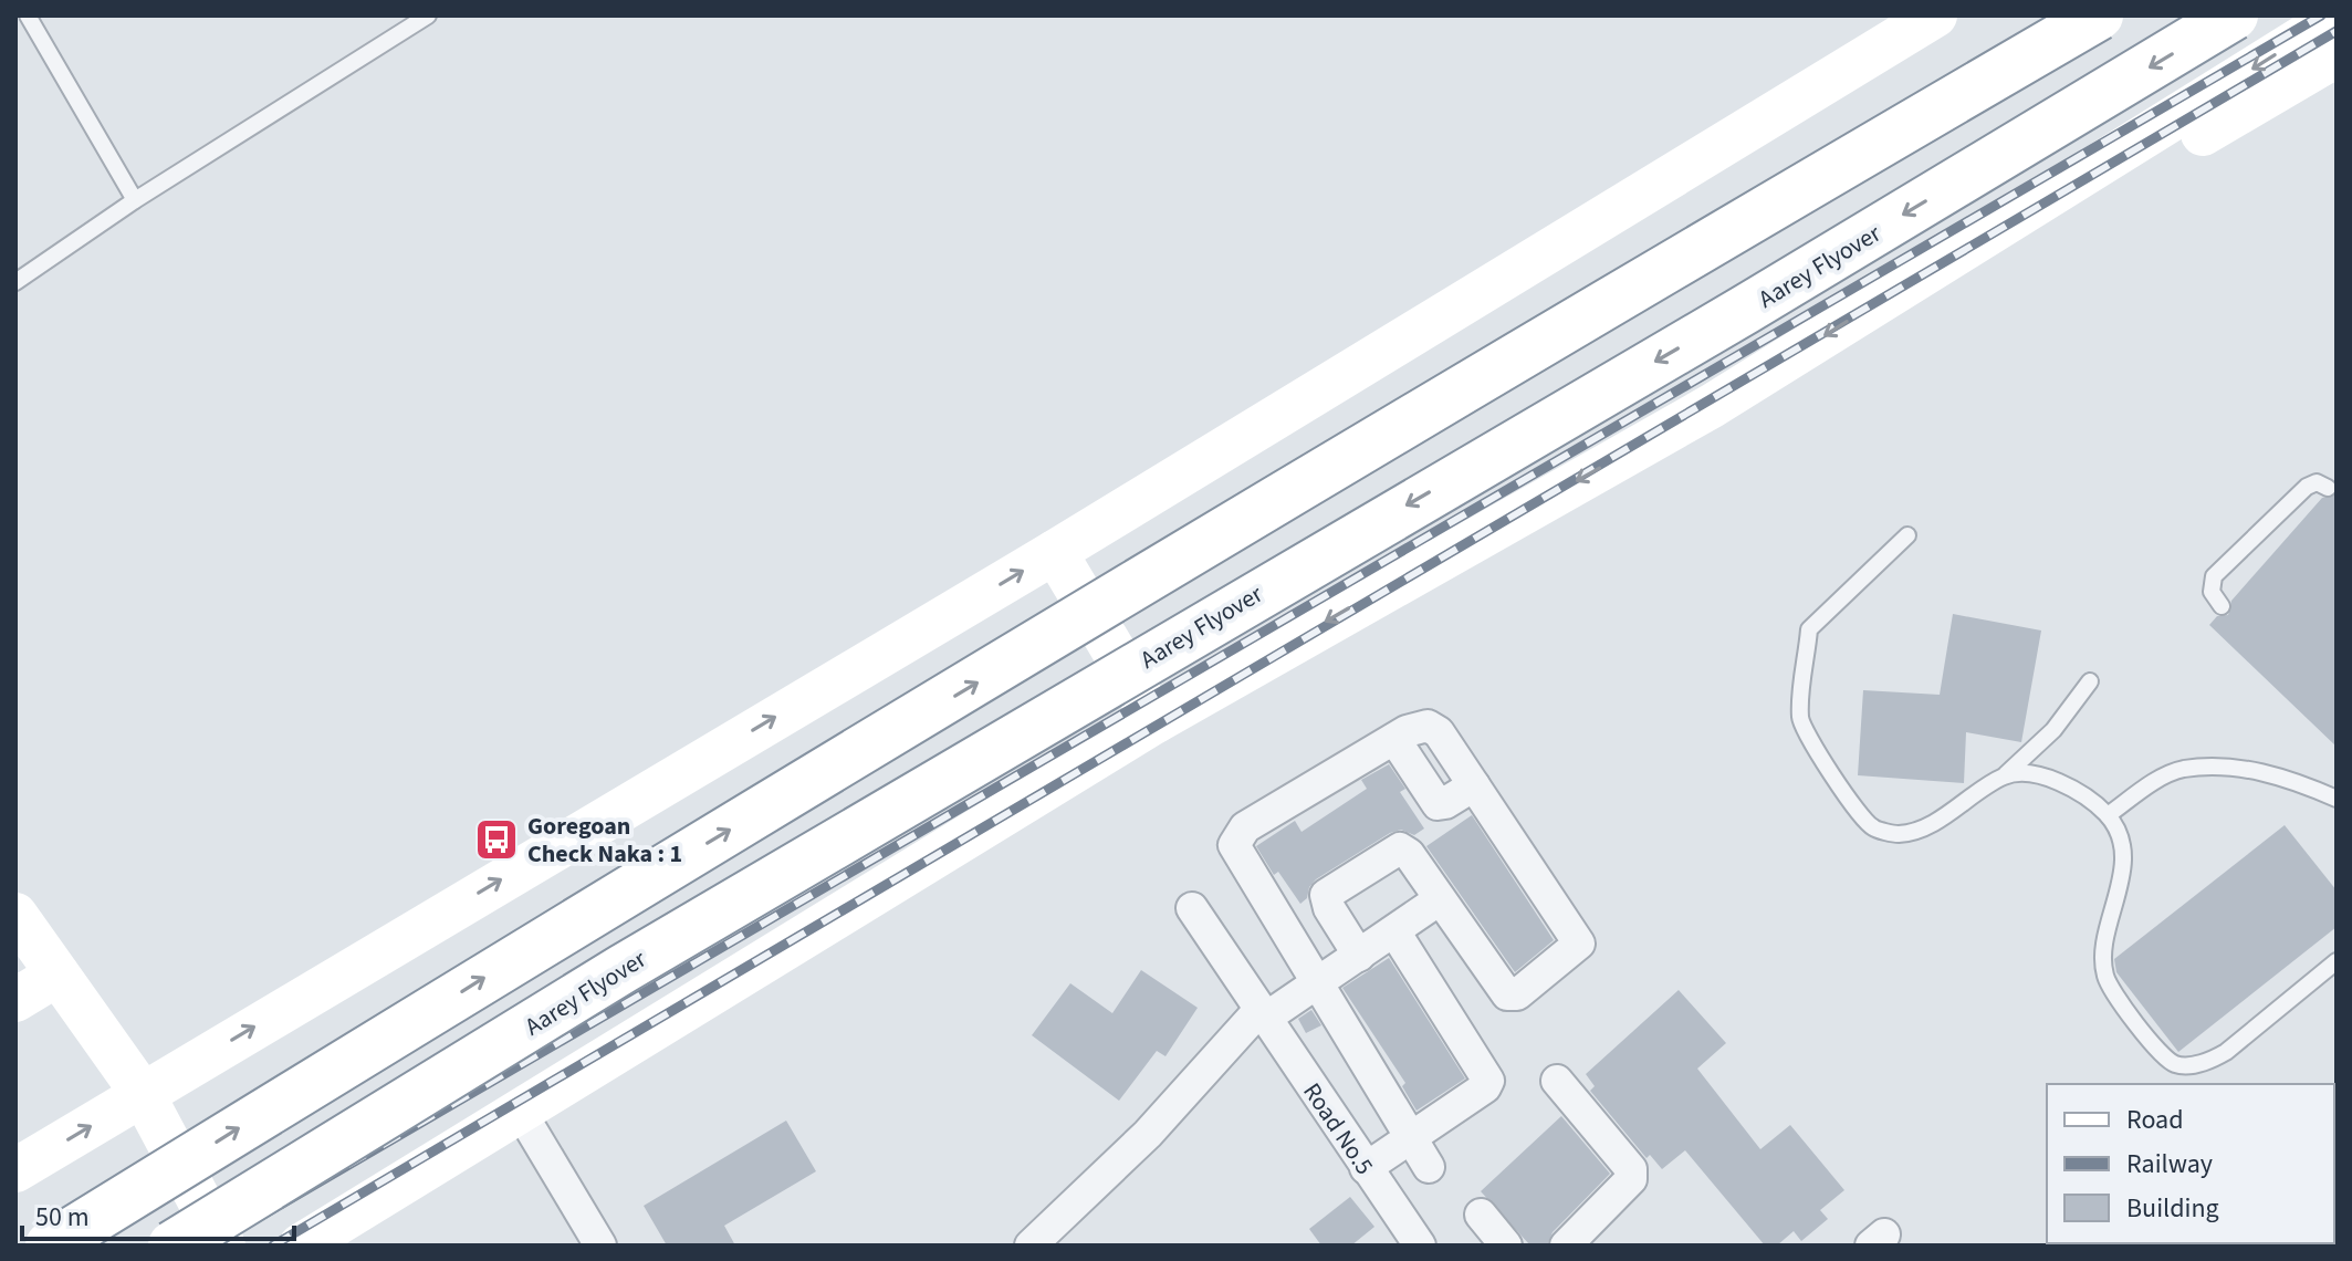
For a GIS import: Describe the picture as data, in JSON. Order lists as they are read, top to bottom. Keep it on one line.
{"streets":{"highway":["Aarey Flyover"],"street":["Road No.5"]},"places":{"bus stop":["Goregoan Check Naka : 1"]},"legend":["Road","Railway","Building"],"scale_bar":"50 m"}
